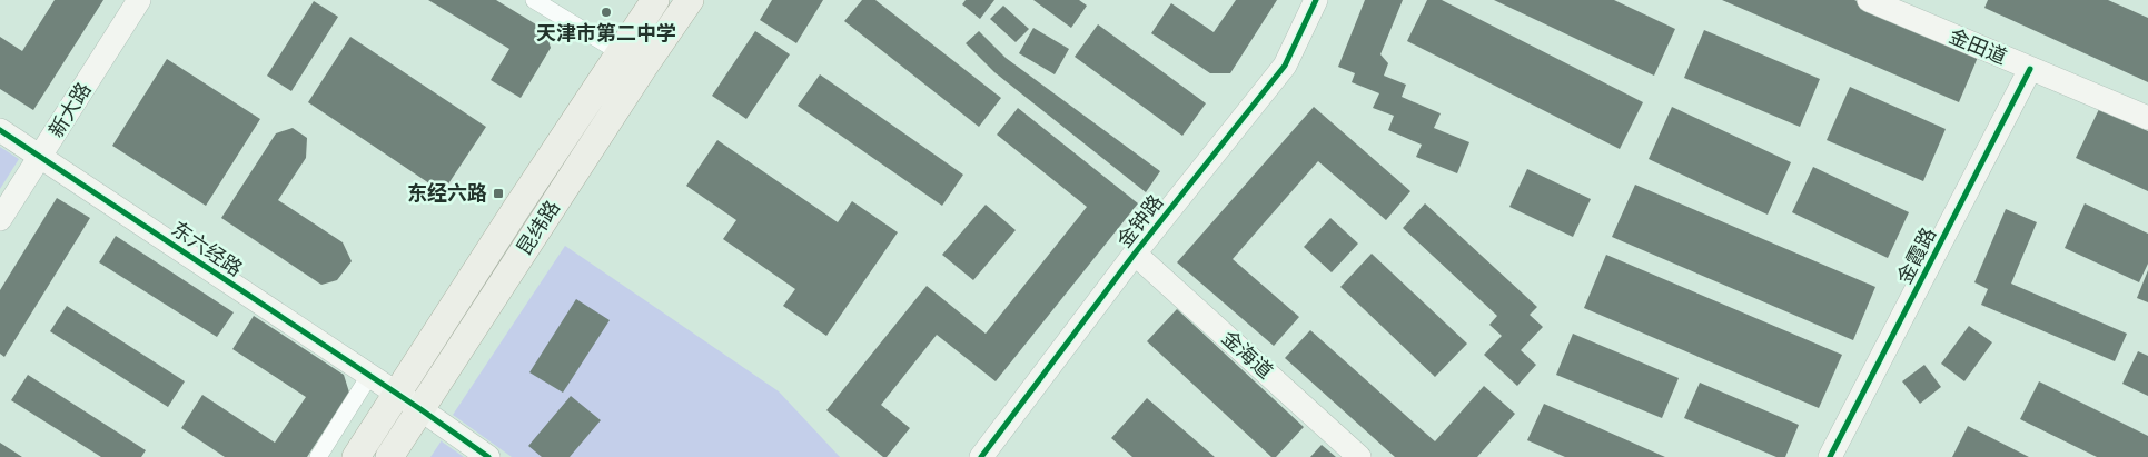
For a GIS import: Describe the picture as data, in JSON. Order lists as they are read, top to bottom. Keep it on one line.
{"streets":{"main road":["昆纬路"],"street":["金田道","新大路","金钟路","东六经路","金霞路","金海道"]},"crossings":[["金田道","金霞路"],["新大路","东六经路"],["金钟路","金海道"],["昆纬路","东六经路"]],"places":{"other":["天津市第二中学"],"transit":["东经六路"]}}
